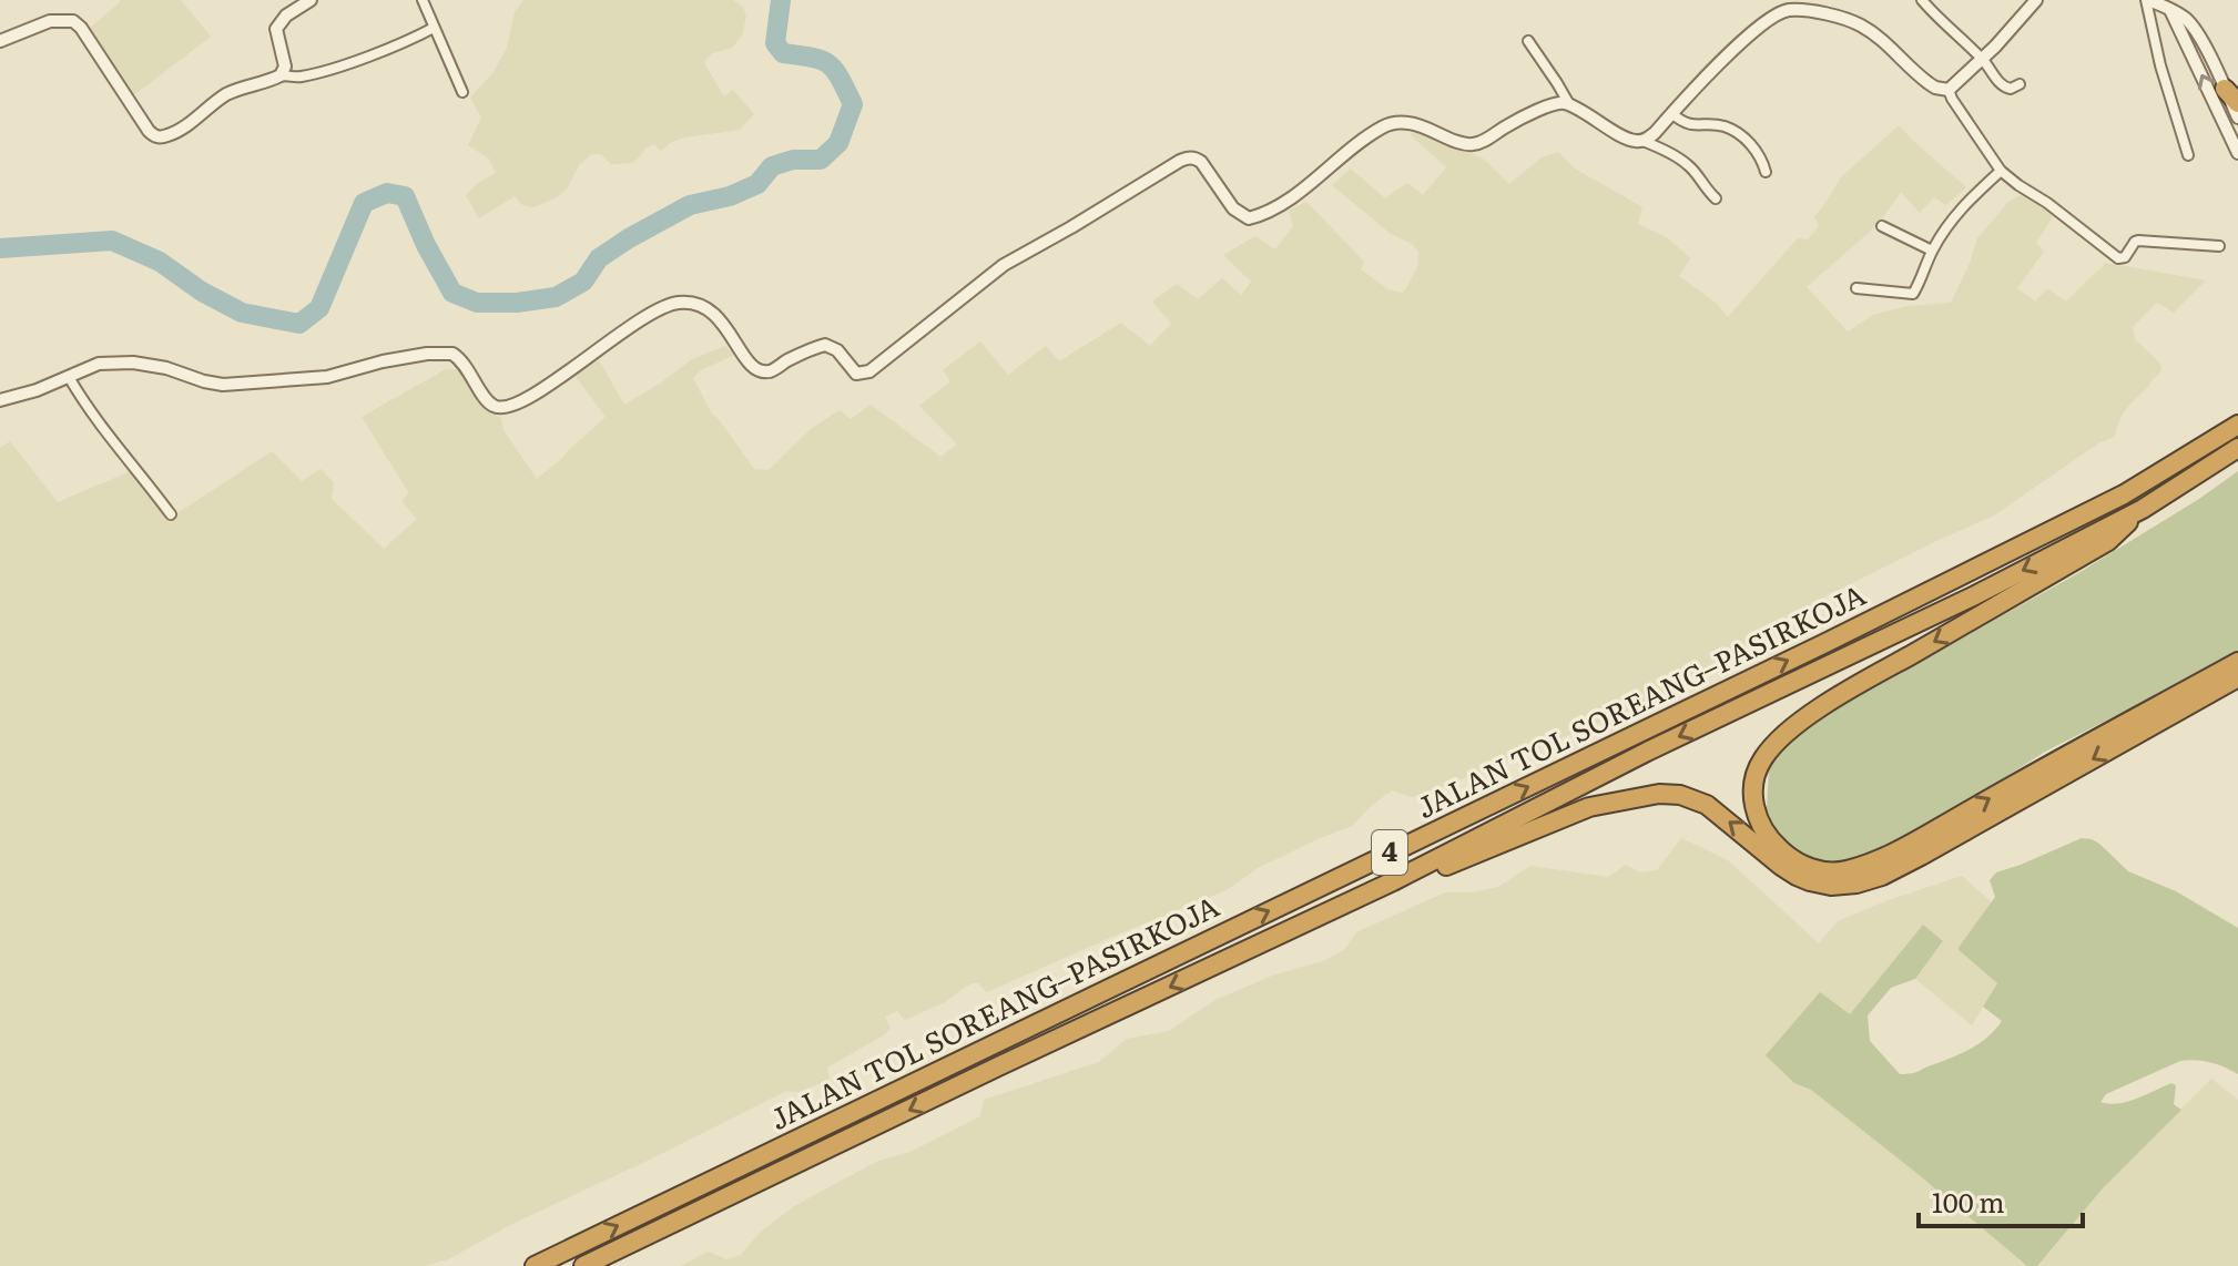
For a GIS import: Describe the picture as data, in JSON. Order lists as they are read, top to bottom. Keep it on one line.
{"streets":{"highway":["JALAN TOL SOREANG–PASIRKOJA","4"]},"scale_bar":"100 m"}
